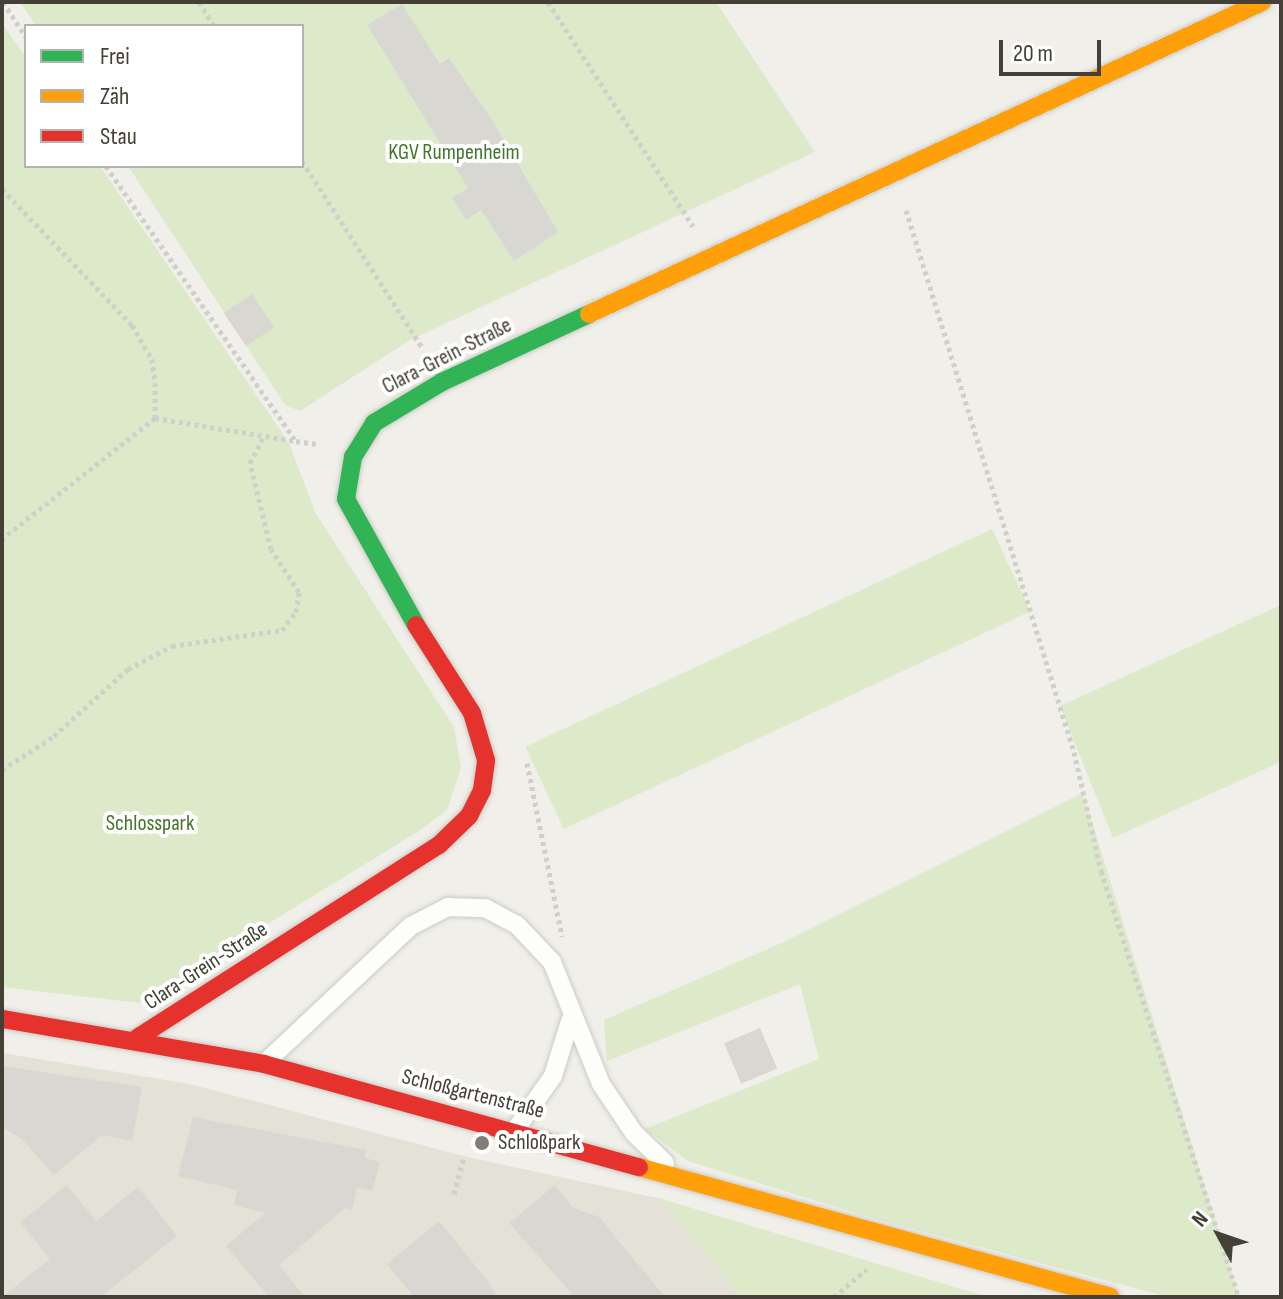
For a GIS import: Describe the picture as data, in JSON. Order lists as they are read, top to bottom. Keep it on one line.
{"streets":{"street":["Clara-Grein-Straße","Schloßgartenstraße"]},"crossings":[["Clara-Grein-Straße","Schloßgartenstraße"]],"parks":["KGV Rumpenheim","Schlosspark"],"places":["Schloßpark"],"legend":["Frei","Zäh","Stau"],"scale_bar":"20 m","north":"top left"}
